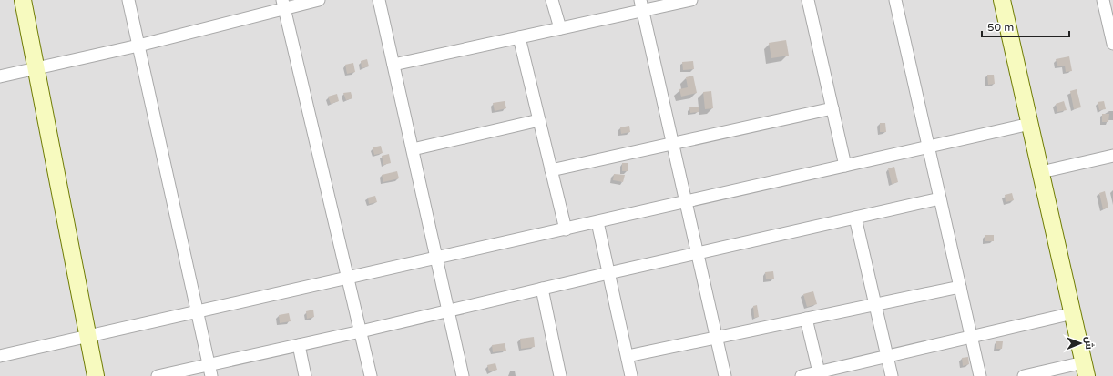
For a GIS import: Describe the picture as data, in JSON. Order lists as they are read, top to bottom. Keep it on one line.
{"scale_bar":"50 m","north":"right"}
